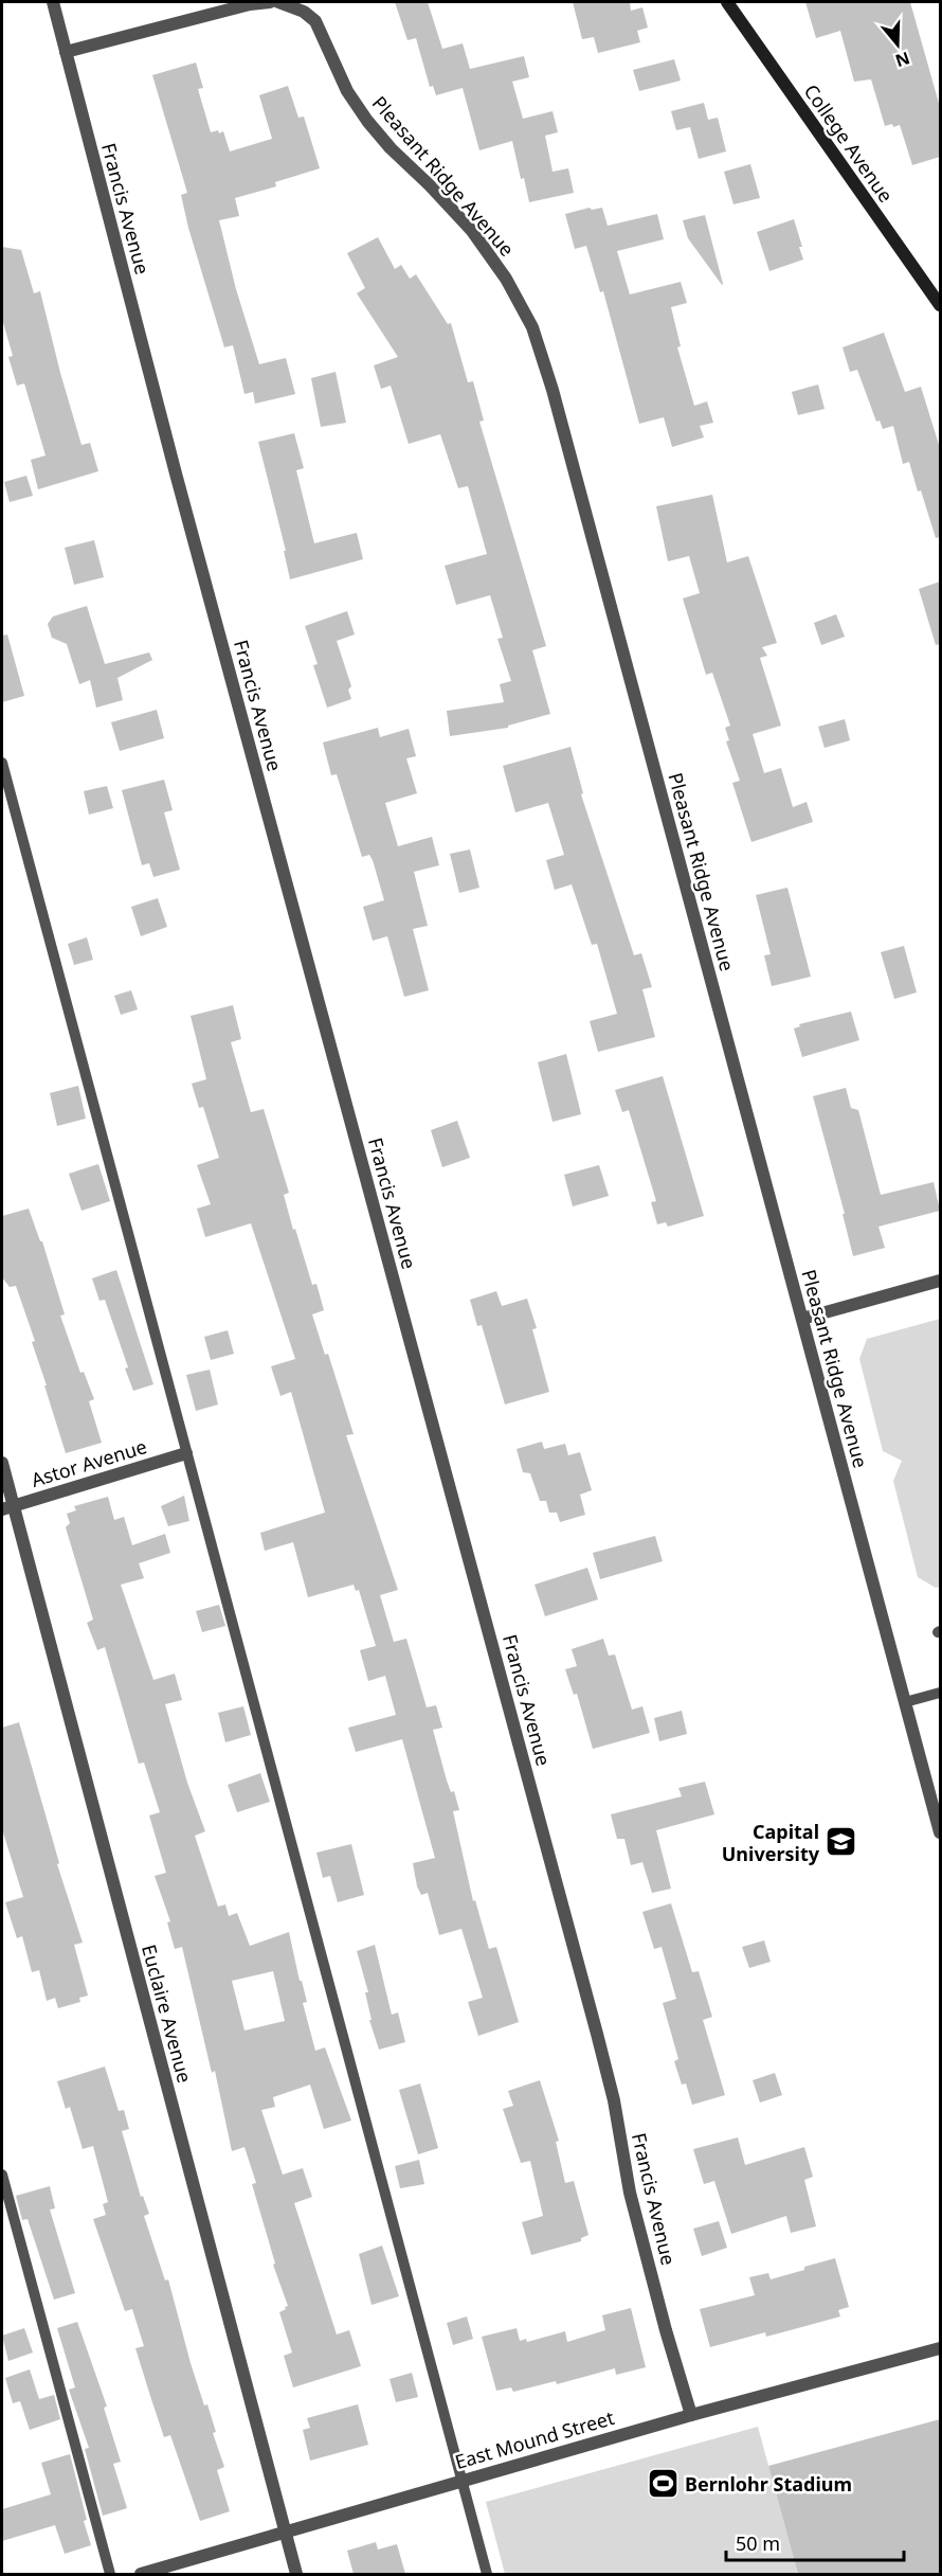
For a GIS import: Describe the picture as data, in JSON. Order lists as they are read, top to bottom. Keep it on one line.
{"streets":{"main road":["College Avenue"],"street":["Pleasant Ridge Avenue","Francis Avenue","Astor Avenue","Euclaire Avenue","East Mound Street"]},"crossings":[["Francis Avenue","East Mound Street"],["Astor Avenue","Euclaire Avenue"],["Euclaire Avenue","East Mound Street"]],"places":{"school or university":["Capital University"],"sports":["Bernlohr Stadium"]},"scale_bar":"50 m","north":"bottom"}
